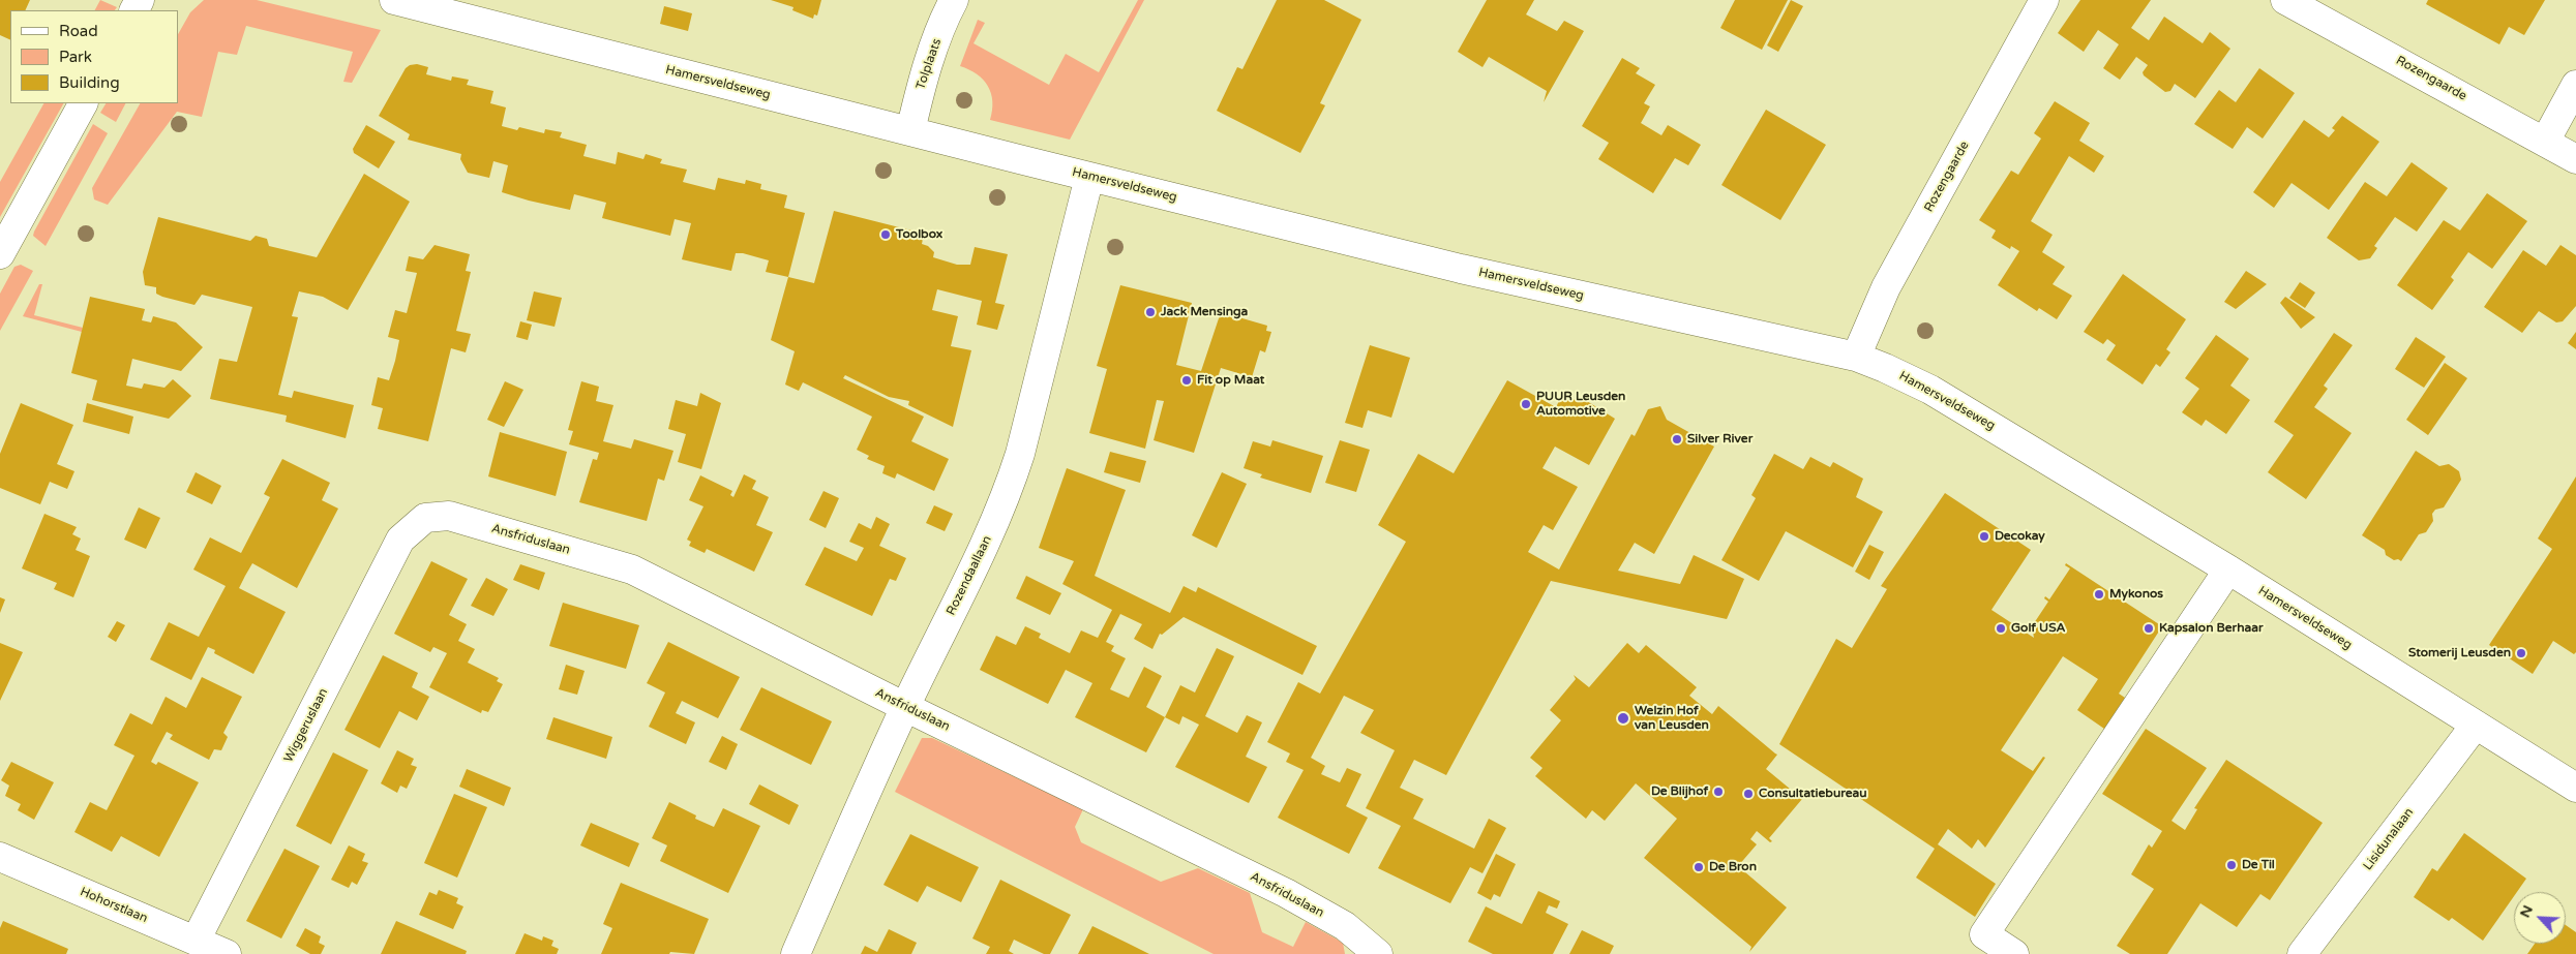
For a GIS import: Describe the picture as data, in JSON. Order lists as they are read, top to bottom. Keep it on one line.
{"streets":{"street":["Tolplaats","Rozengaarde","Hamersveldseweg","Ansfriduslaan","Rozendaallaan","Wiggeruslaan","Lisidunalaan","Hohorstlaan"]},"crossings":[["Tolplaats","Hamersveldseweg"],["Rozengaarde","Hamersveldseweg"],["Hamersveldseweg","Rozendaallaan"],["Hamersveldseweg","Lisidunalaan"],["Ansfriduslaan","Rozendaallaan"],["Ansfriduslaan","Wiggeruslaan"],["Wiggeruslaan","Hohorstlaan"]],"places":["Toolbox","Jack Mensinga","Fit op Maat","PUUR Leusden Automotive","Silver River","Decokay","Mykonos","Golf USA","Kapsalon Berhaar","Stomerij Leusden","Welzin Hof van Leusden","De Blijhof","Consultatiebureau","De Til","De Bron"],"legend":["Road","Park","Building"],"north":"top left"}
